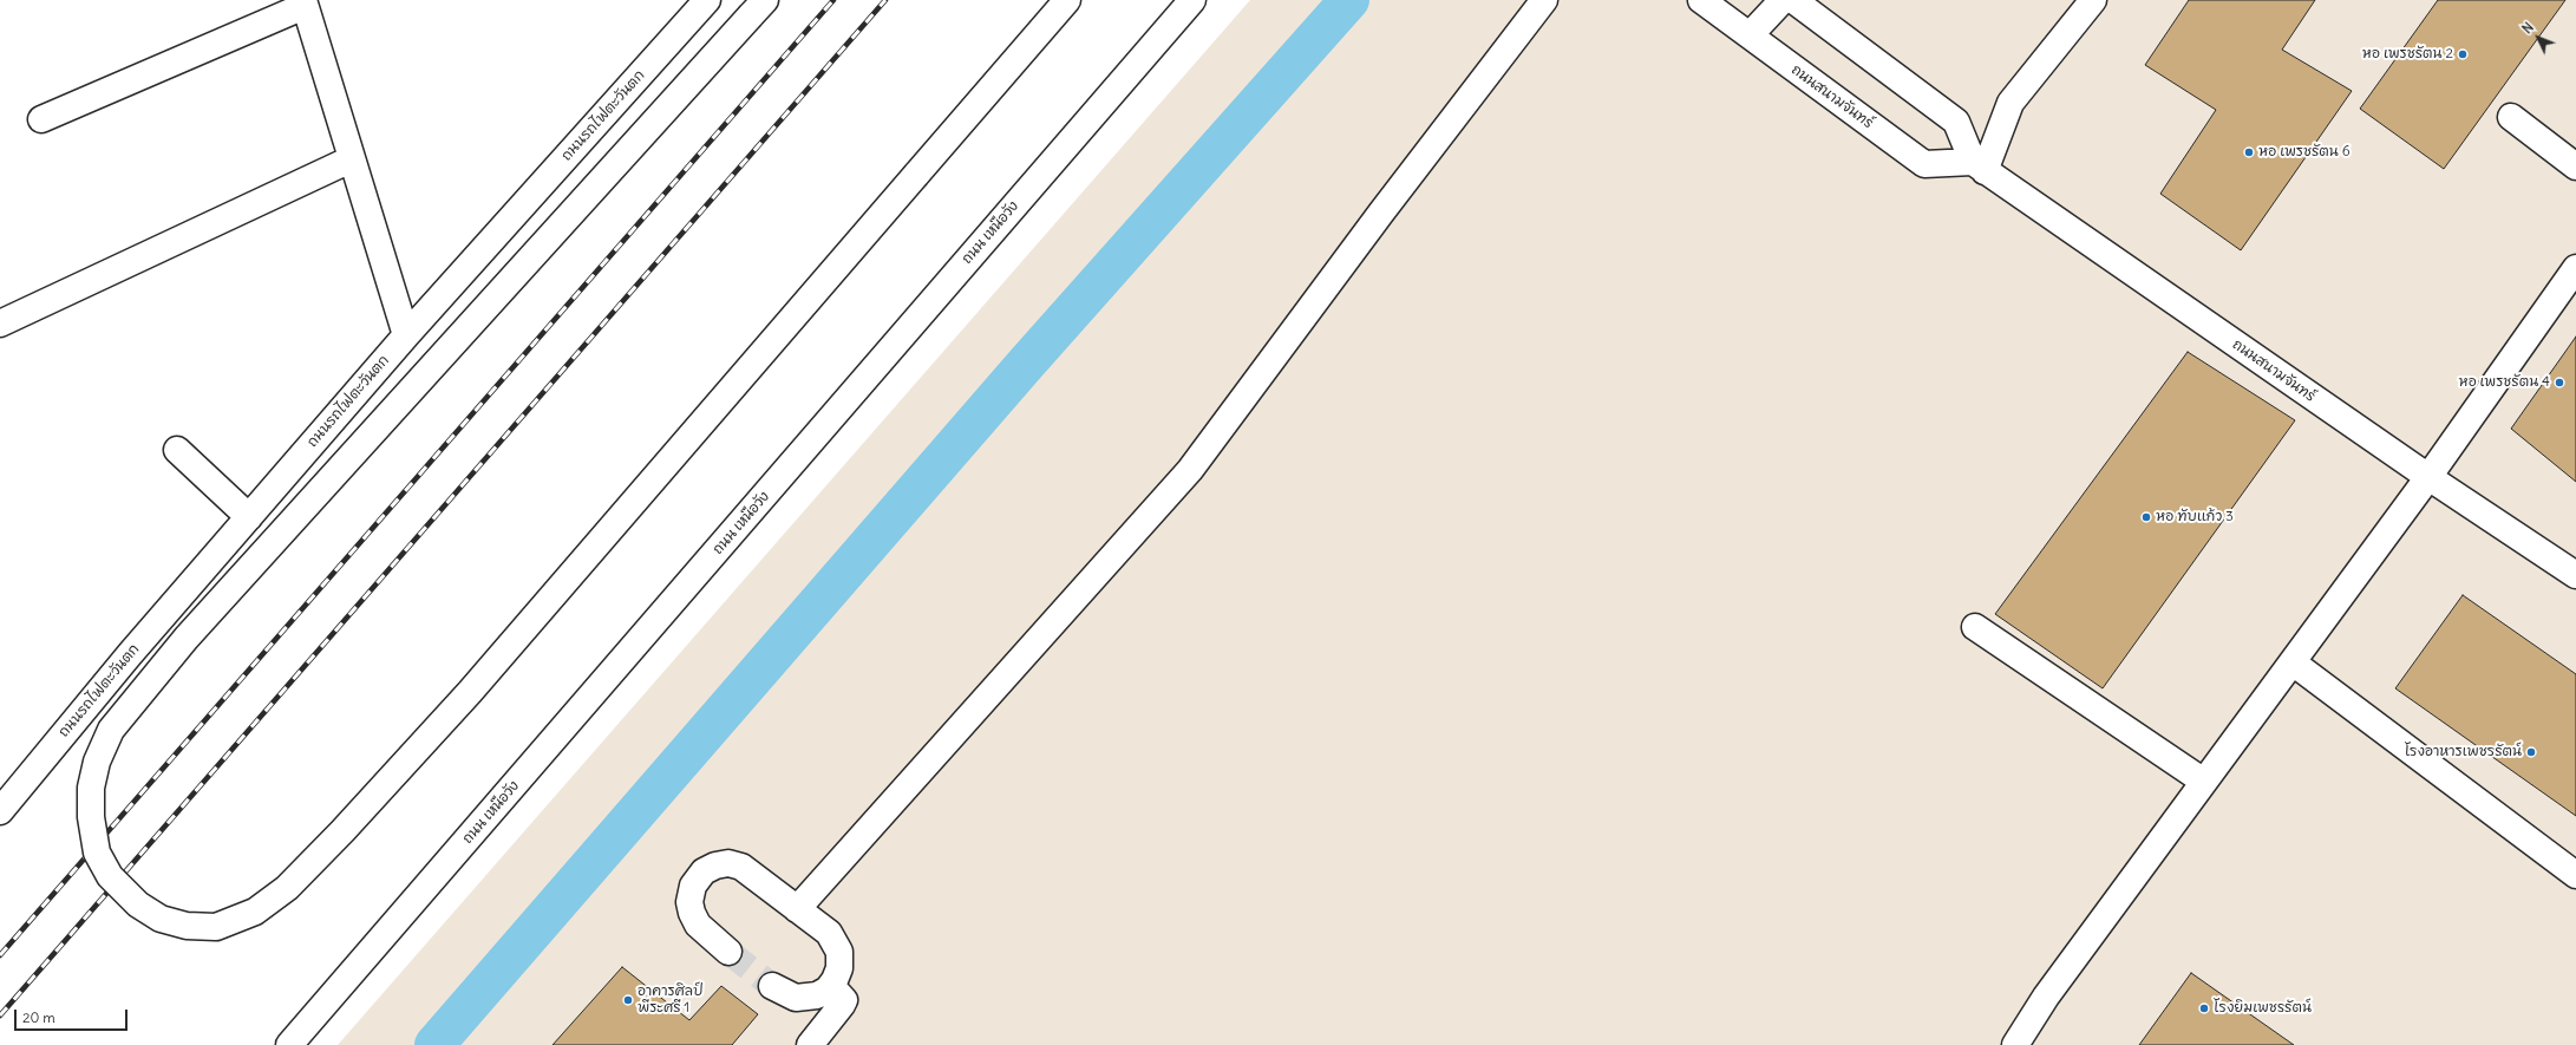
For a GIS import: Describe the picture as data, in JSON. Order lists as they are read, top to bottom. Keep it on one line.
{"streets":{"street":["ถนนสนามจันทร์","ถนนรถไฟตะวันตก","ถนน เหนือวัง"]},"places":["หอ เพรชรัตน 2","หอ เพรชรัตน 6","หอ เพรชรัตน 4","หอ ทับแก้ว 3","โรงอาหารเพชรรัตน์","อาคารศิลป์ พีระศรี 1","โรงยิมเพชรรัตน์"],"scale_bar":"20 m","north":"top left"}
